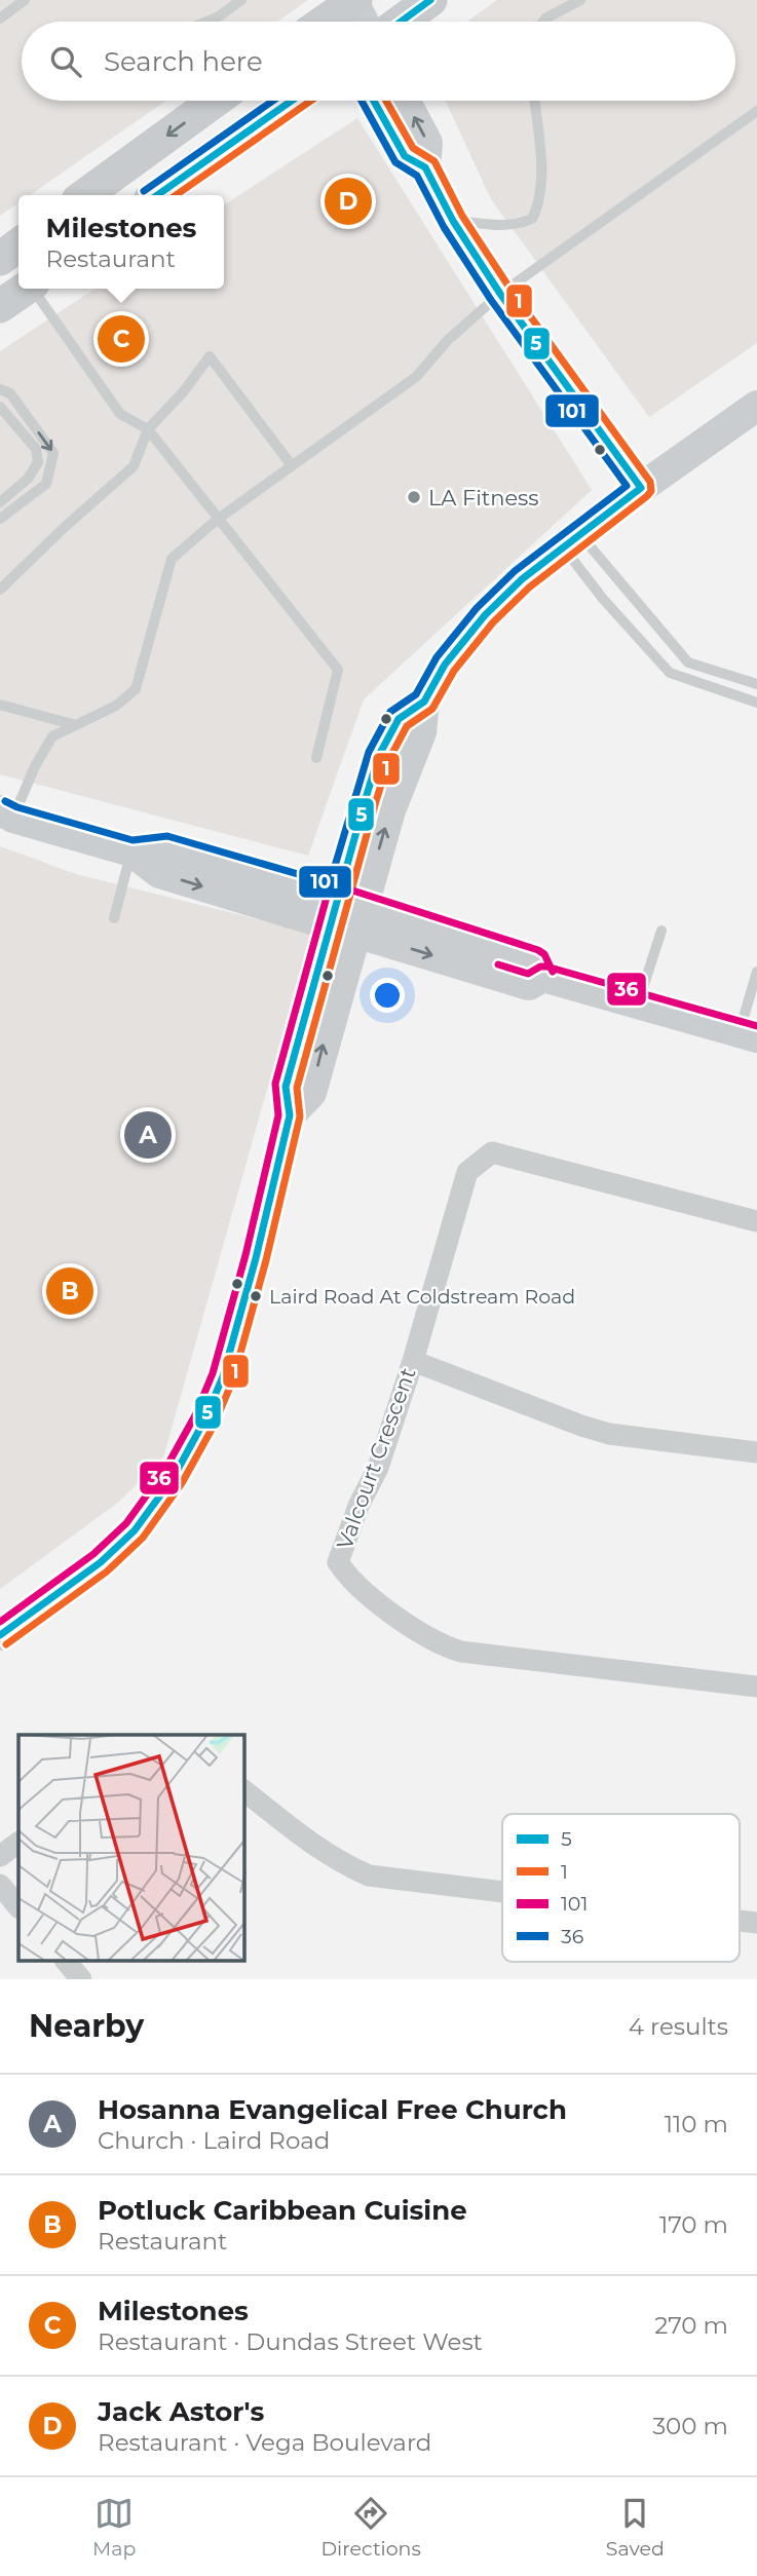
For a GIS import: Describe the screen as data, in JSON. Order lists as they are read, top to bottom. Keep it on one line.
{"streets":{"street":["Valcourt Crescent"]},"places":["LA Fitness","Laird Road At Coldstream Road"],"lines":["transit line 5","transit line 1","transit line 101","transit line 36"],"legend":["5","1","101","36"],"page":{"search":"Search here","pins":["D","C","A","B"],"popup":["Milestones","Restaurant"],"heading":["Nearby","4 results"],"list":[{"mark":"A","name":"Hosanna Evangelical Free Church","note":"Church · Laird Road","value":"110 m"},{"mark":"B","name":"Potluck Caribbean Cuisine","note":"Restaurant","value":"170 m"},{"mark":"C","name":"Milestones","note":"Restaurant · Dundas Street West","value":"270 m"},{"mark":"D","name":"Jack Astor's","note":"Restaurant · Vega Boulevard","value":"300 m"}],"nav":["Map","Directions","Saved"]}}
